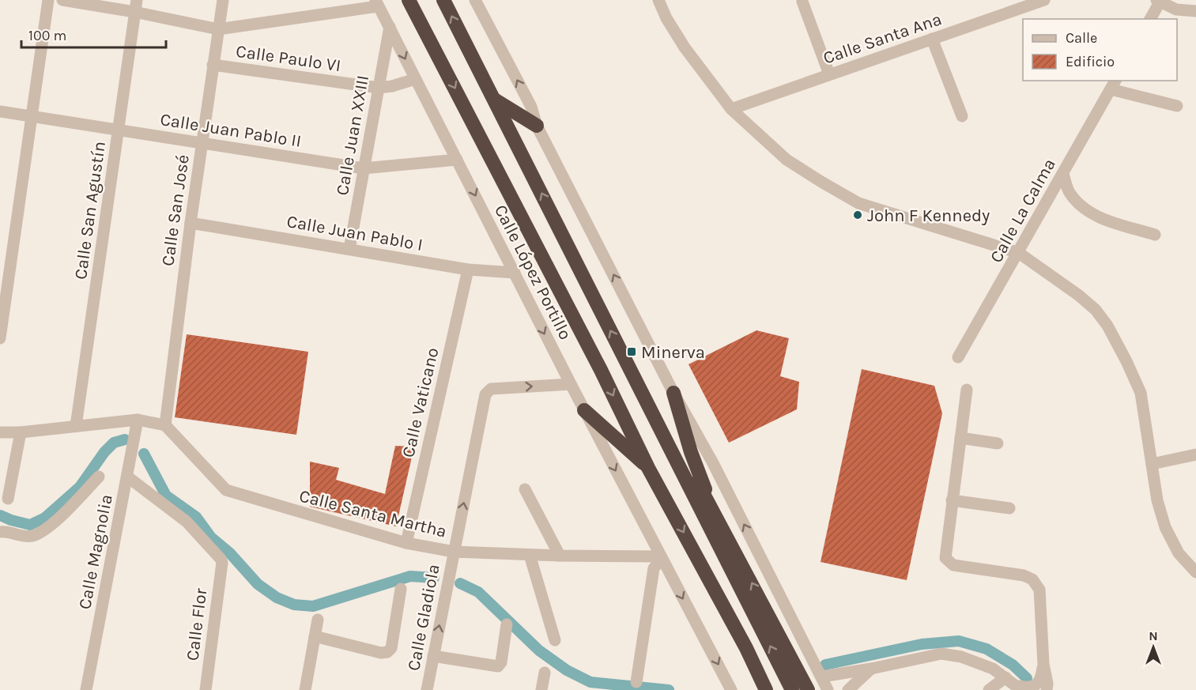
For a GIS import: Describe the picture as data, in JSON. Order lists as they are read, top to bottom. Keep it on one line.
{"streets":{"street":["Calle Santa Ana","Calle Paulo VI","Calle Juan Pablo II","Calle Juan XXIII","Calle San Agustín","Calle San José","Calle La Calma","Calle Juan Pablo I","Calle López Portillo","Calle Vaticano","Calle Santa Martha","Calle Magnolia","Calle Gladiola","Calle Flor"]},"crossings":[["Calle Paulo VI","Calle Juan XXIII"],["Calle Paulo VI","Calle San José"],["Calle Paulo VI","Calle López Portillo"],["Calle Juan Pablo II","Calle Juan XXIII"],["Calle Juan Pablo II","Calle San Agustín"],["Calle Juan Pablo II","Calle San José"],["Calle Juan Pablo II","Calle López Portillo"],["Calle Juan XXIII","Calle Juan Pablo I"],["Calle Juan XXIII","Calle López Portillo"],["Calle San José","Calle Juan Pablo I"],["Calle San José","Calle Santa Martha"],["Calle Juan Pablo I","Calle López Portillo"],["Calle Juan Pablo I","Calle Vaticano"],["Calle López Portillo","Calle Santa Martha"],["Calle López Portillo","Calle Gladiola"],["Calle Vaticano","Calle Santa Martha"],["Calle Santa Martha","Calle Gladiola"],["Calle Magnolia","Calle Flor"]],"one_way":["Calle Gladiola"],"places":{"other":["John F Kennedy"],"transit":["Minerva"]},"legend":["Calle","Edificio"],"scale_bar":"100 m","north":"top"}
